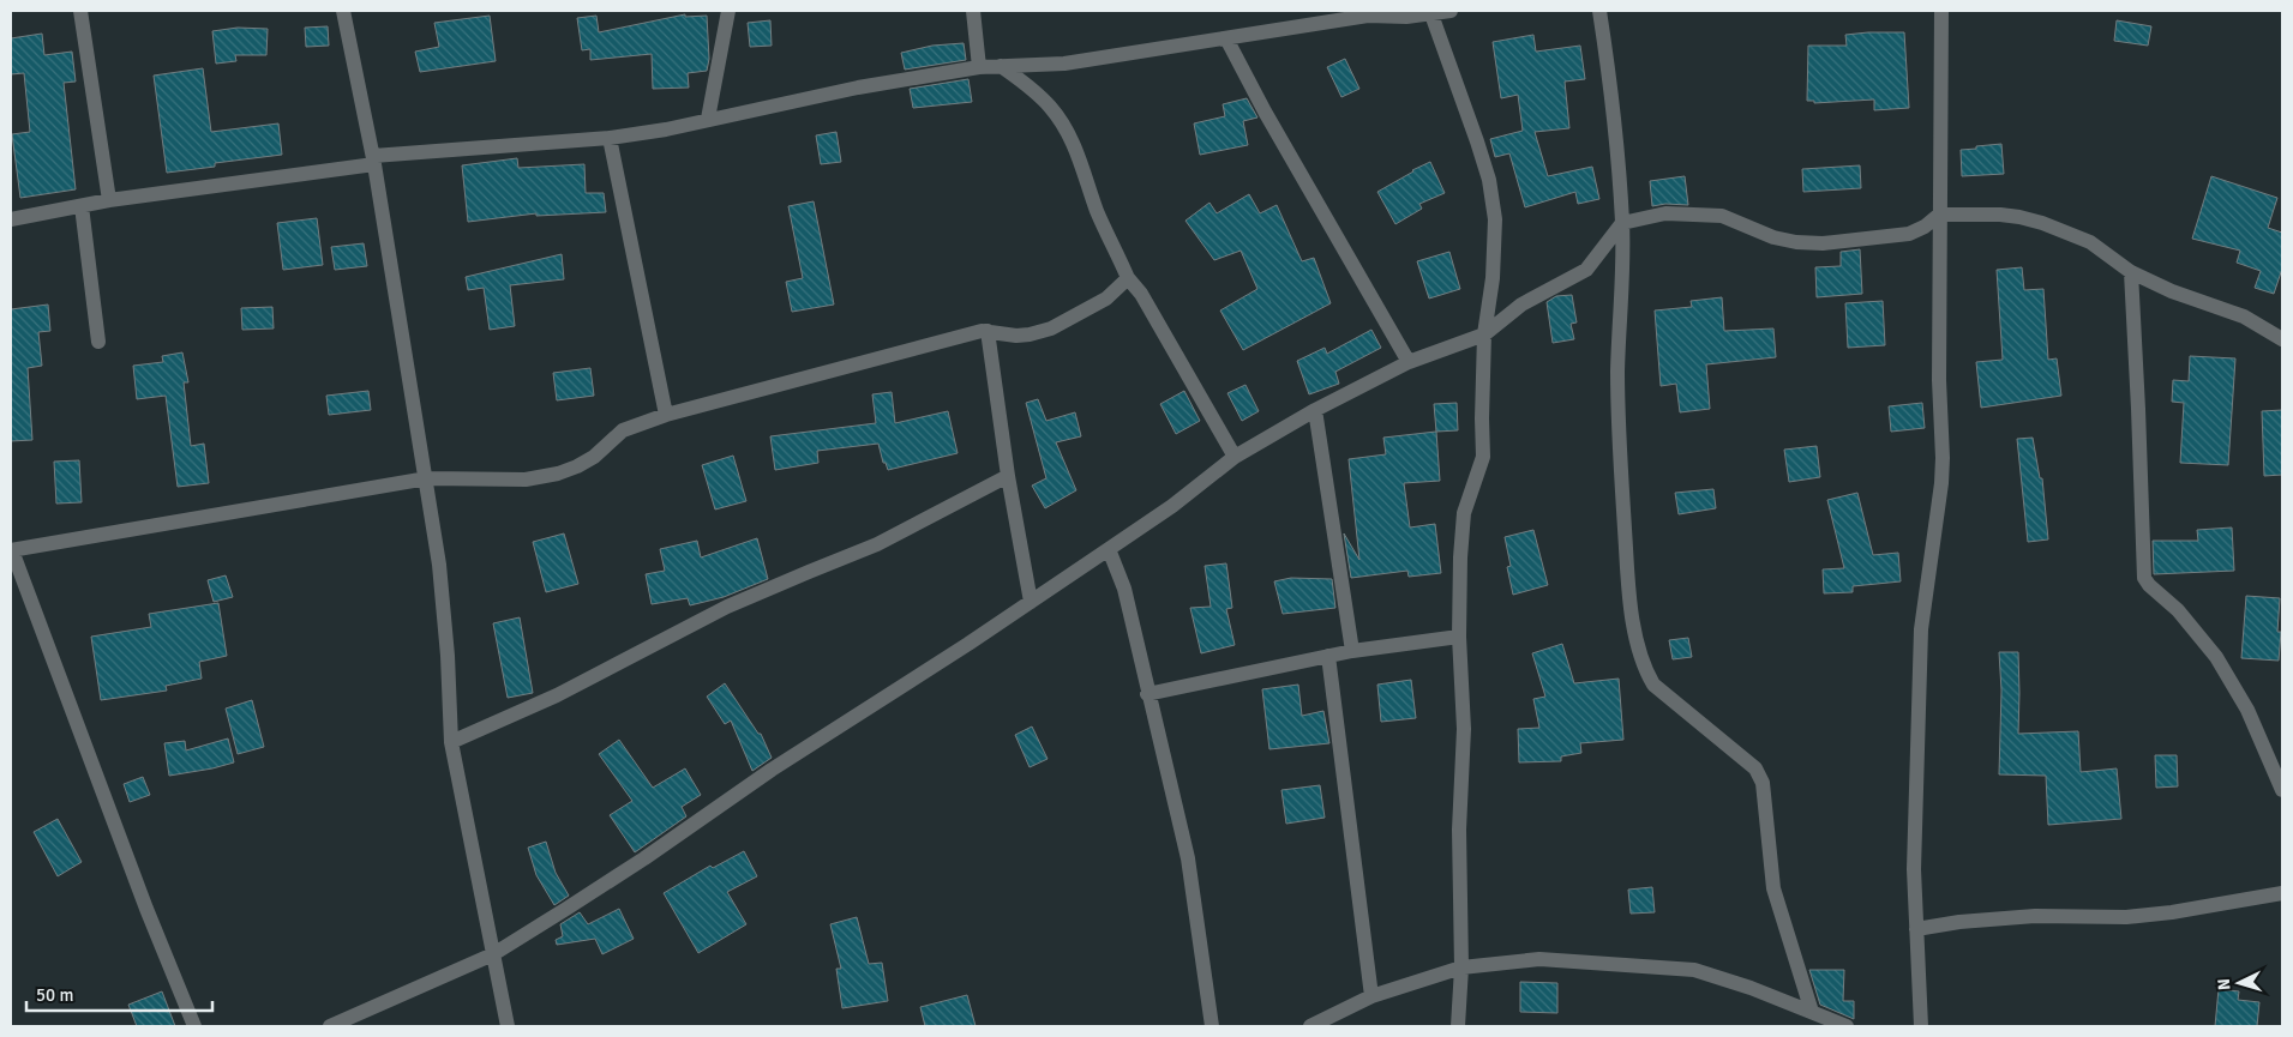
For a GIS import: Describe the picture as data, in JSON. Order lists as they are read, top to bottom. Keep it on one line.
{"scale_bar":"50 m","north":"left"}
